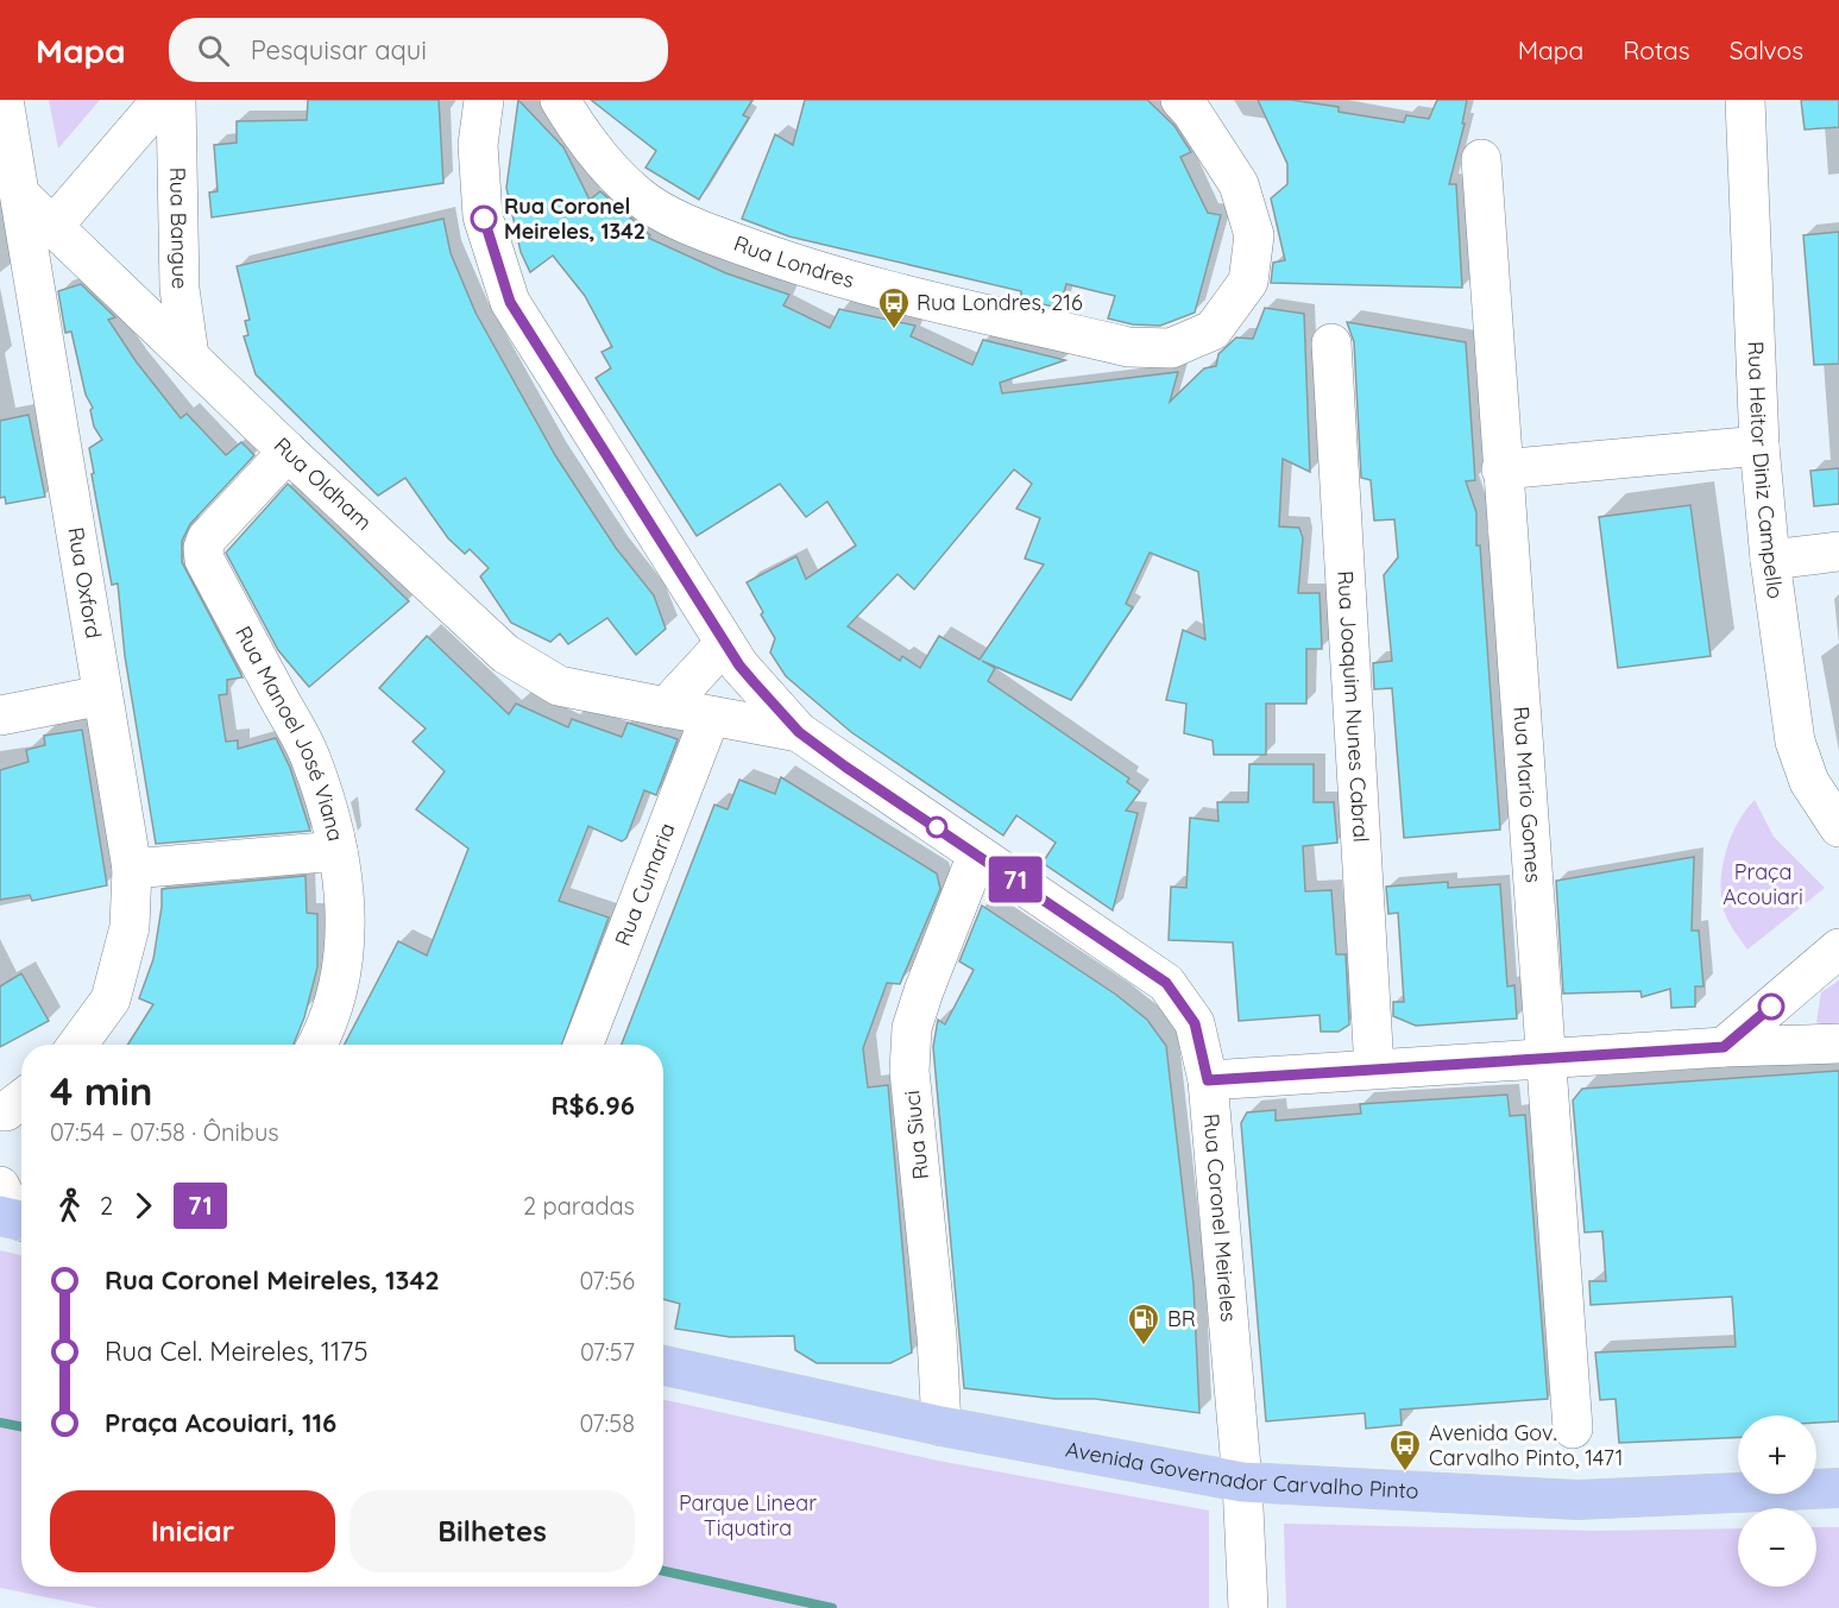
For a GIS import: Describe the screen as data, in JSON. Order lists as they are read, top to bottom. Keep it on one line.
{"streets":{"main road":["Avenida Governador Carvalho Pinto"],"street":["Rua Bangue","Rua Londres","Rua Heitor Diniz Campello","Rua Oldham","Rua Oxford","Rua Joaquim Nunes Cabral","Rua Manoel José Viana","Rua Mario Gomes","Rua Cumaria","Rua Siuci","Rua Coronel Meireles"]},"crossings":[["Rua Bangue","Rua Oldham"],["Rua Oldham","Rua Oxford"],["Rua Oldham","Rua Manoel José Viana"],["Rua Oldham","Rua Cumaria"],["Rua Oldham","Rua Coronel Meireles"],["Rua Siuci","Rua Coronel Meireles"],["Rua Siuci","Avenida Governador Carvalho Pinto"],["Rua Coronel Meireles","Avenida Governador Carvalho Pinto"]],"parks":["Praça Acouiari","Parque Linear Tiquatira"],"places":{"other":["Rua Coronel Meireles, 1342"],"bus stop":["Rua Londres, 216","Avenida Gov. Carvalho Pinto, 1471"],"fuel station":["BR"]},"lines":["bus line 71"],"page":{"header":"Mapa","search":"Pesquisar aqui","nav":["Mapa","Rotas","Salvos"],"on_map":"71","heading":["4 min","07:54 – 07:58 · Ônibus","R$6.96"],"legs":["2","71","2 paradas"],"list":[{"name":"Rua Coronel Meireles, 1342","value":"07:56"},{"name":"Rua Cel. Meireles, 1175","value":"07:57"},{"name":"Praça Acouiari, 116","value":"07:58"}],"map_buttons":["+","−"],"buttons":["Iniciar","Bilhetes"]}}
